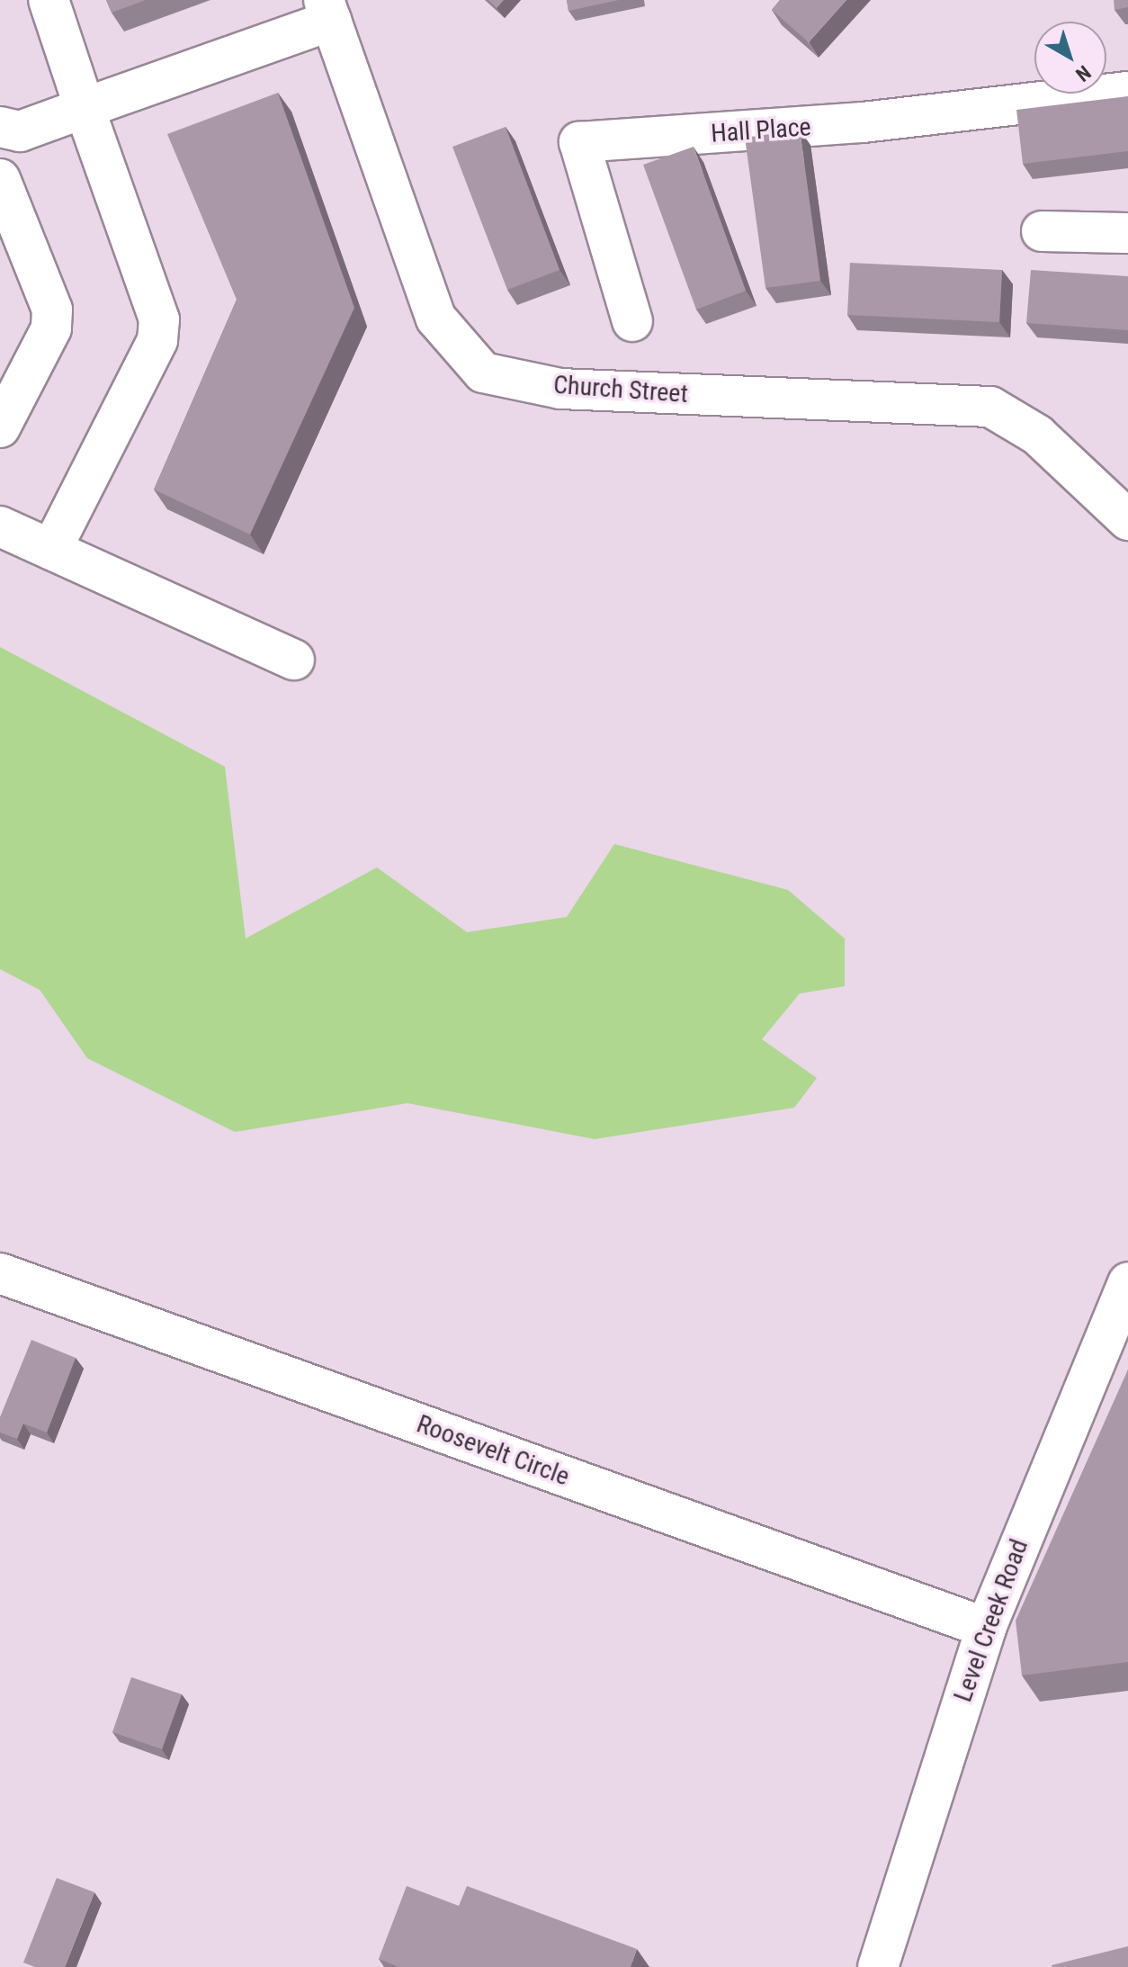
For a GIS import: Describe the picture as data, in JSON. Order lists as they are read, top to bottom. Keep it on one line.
{"streets":{"street":["Hall Place","Church Street","Roosevelt Circle","Level Creek Road"]},"crossings":[["Roosevelt Circle","Level Creek Road"]],"north":"bottom right"}
